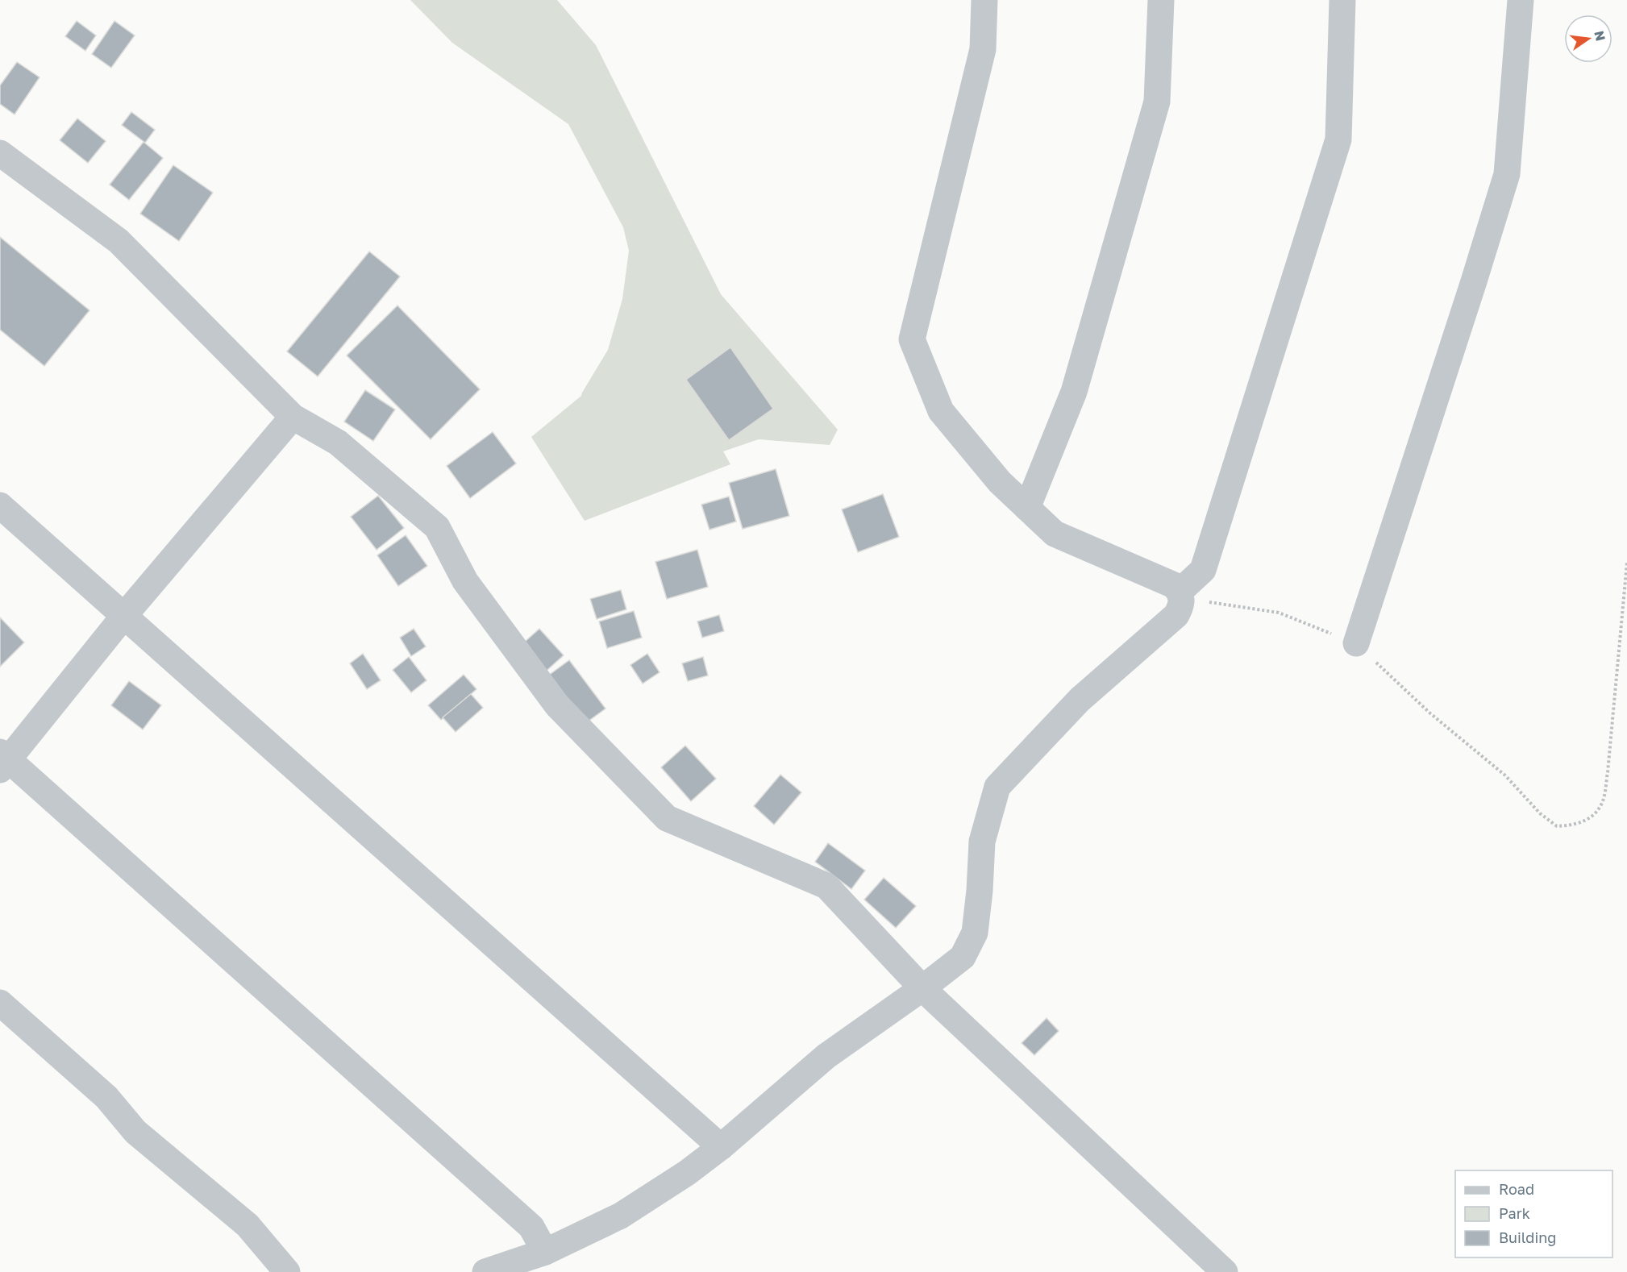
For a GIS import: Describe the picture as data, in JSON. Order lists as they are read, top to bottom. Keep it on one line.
{"legend":["Road","Park","Building"],"north":"right"}
